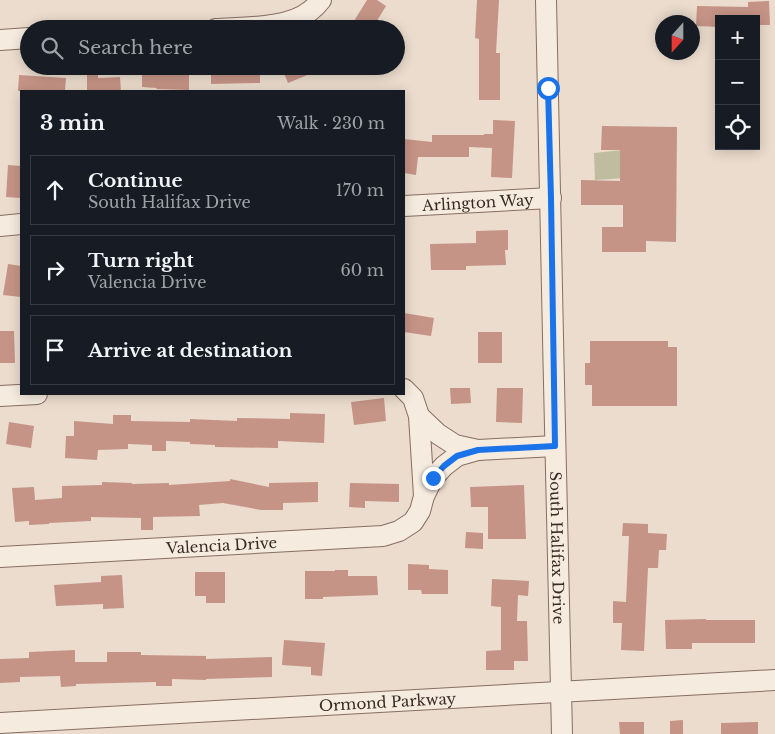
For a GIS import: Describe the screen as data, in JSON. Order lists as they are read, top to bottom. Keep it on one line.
{"streets":{"street":["Arlington Way","Valencia Drive","South Halifax Drive","Ormond Parkway"]},"crossings":[["Arlington Way","South Halifax Drive"],["Valencia Drive","South Halifax Drive"],["South Halifax Drive","Ormond Parkway"]],"north":"bottom","page":{"map_buttons":["+","−"],"search":"Search here","heading":["3 min","Walk · 230 m"],"list":[["Continue","South Halifax Drive","170 m"],["Turn right","Valencia Drive","60 m"],"Arrive at destination"]}}
